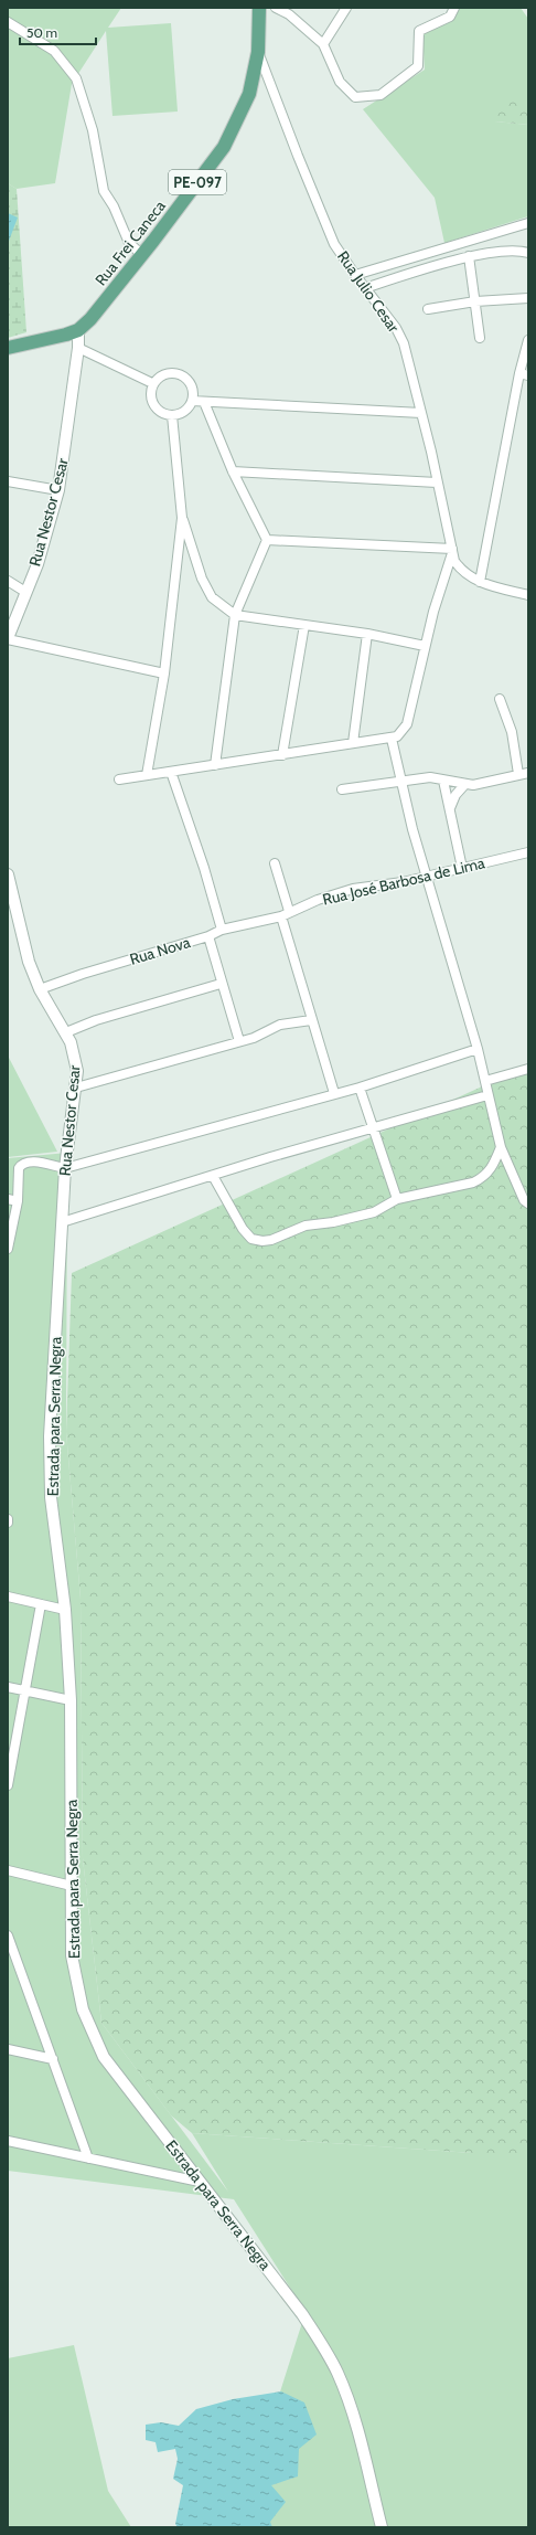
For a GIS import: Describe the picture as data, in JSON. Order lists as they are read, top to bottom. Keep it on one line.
{"streets":{"main road":["PE-097","Rua Frei Caneca"],"street":["Rua Julio Cesar","Rua Nestor Cesar","Rua José Barbosa de Lima","Rua Nova","Estrada para Serra Negra"]},"crossings":[["Rua Frei Caneca","Rua Julio Cesar"],["Rua Frei Caneca","Rua Nestor Cesar"],["Rua Nestor Cesar","Rua Nova"],["Rua Nestor Cesar","Estrada para Serra Negra"],["Rua José Barbosa de Lima","Rua Nova"]],"scale_bar":"50 m"}
